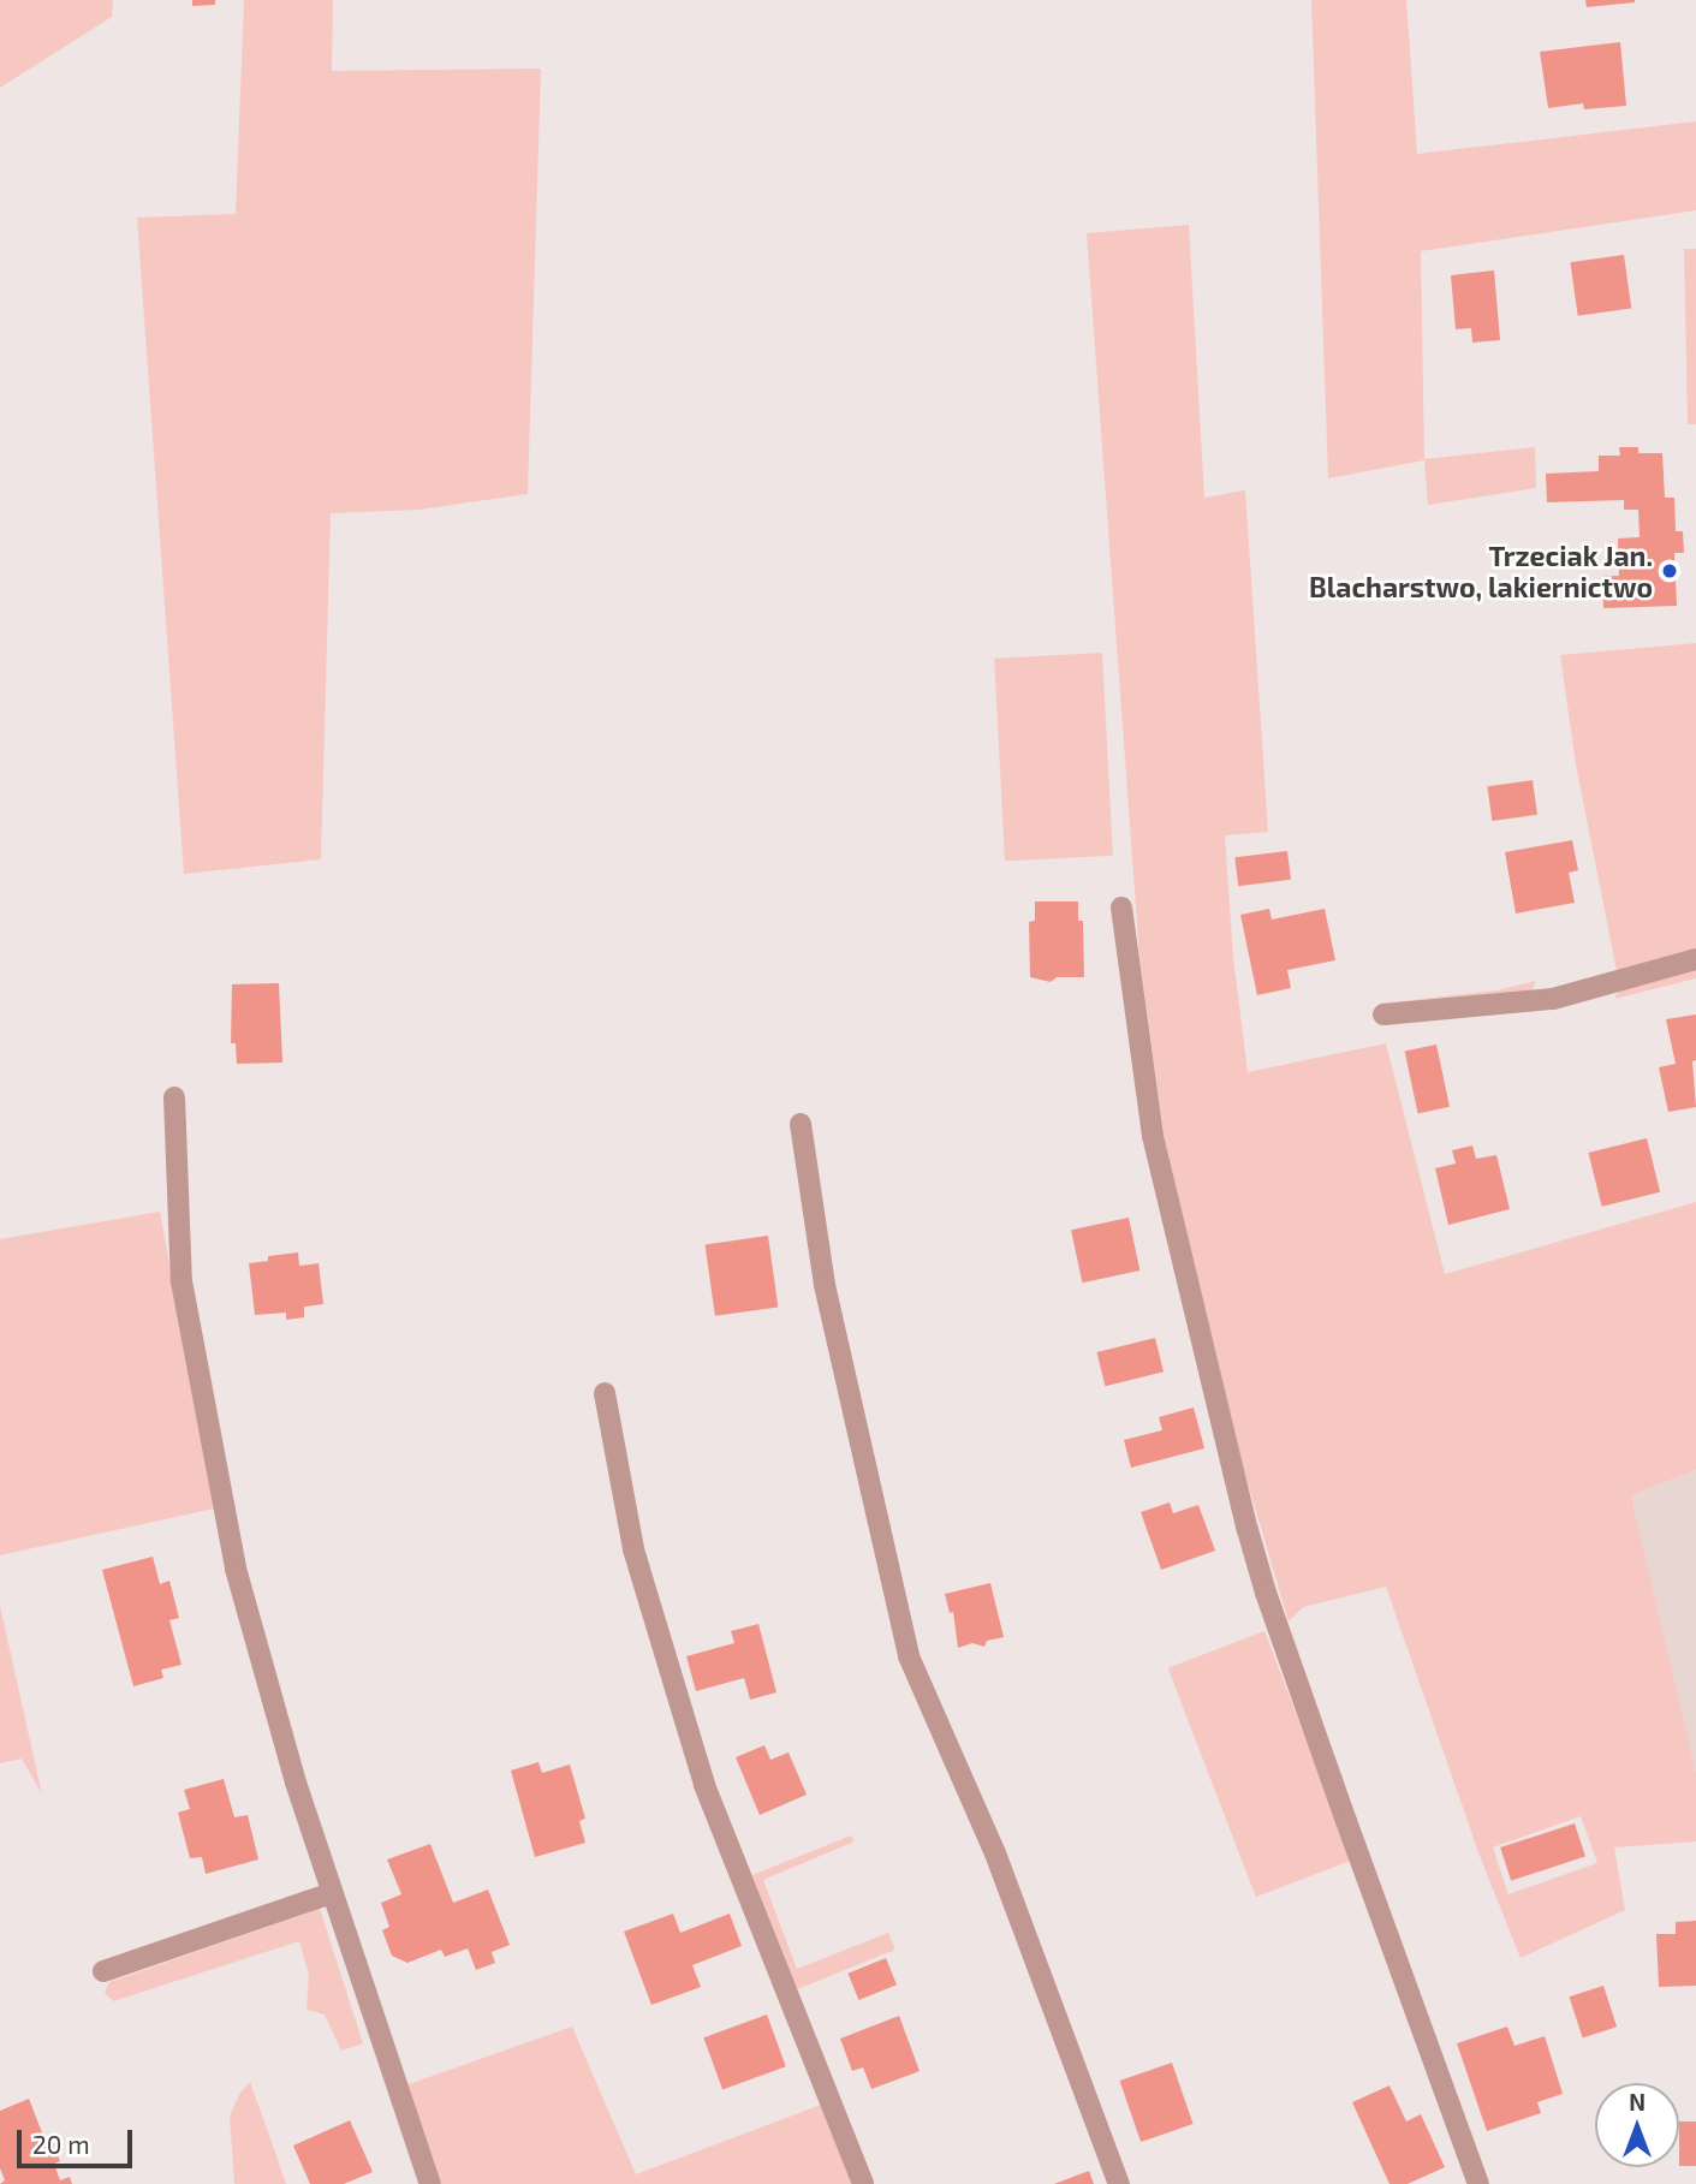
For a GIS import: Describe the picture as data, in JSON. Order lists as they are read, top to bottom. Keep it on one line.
{"places":["Trzeciak Jan. Blacharstwo, lakiernictwo"],"scale_bar":"20 m","north":"top"}
